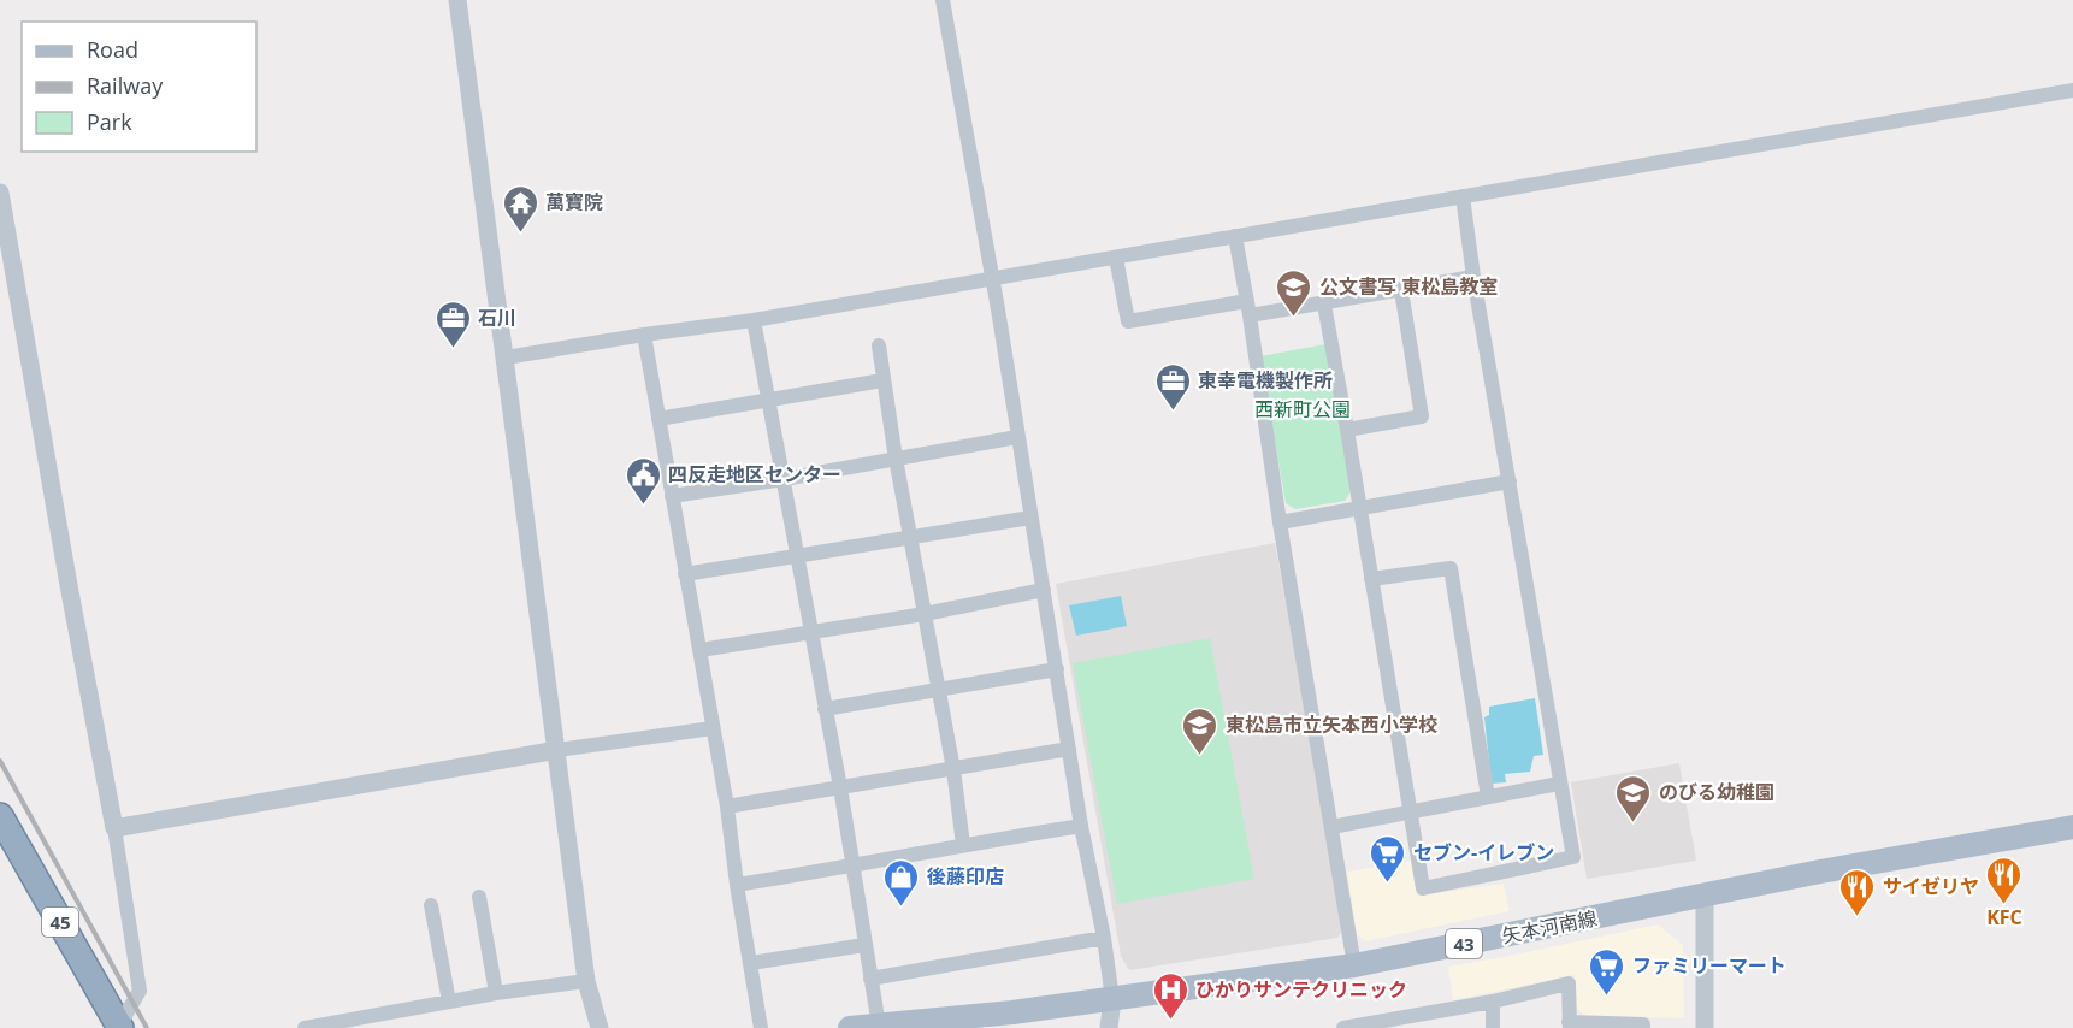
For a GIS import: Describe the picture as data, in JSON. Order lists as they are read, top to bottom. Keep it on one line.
{"streets":{"highway":["45"],"main road":["矢本河南線","43"]},"parks":["西新町公園"],"places":{"temple":["萬寶院"],"school or university":["公文書写 東松島教室","東松島市立矢本西小学校","のびる幼稚園"],"office":["石川","東幸電機製作所"],"public building":["四反走地区センター"],"supermarket":["セブン-イレブン","ファミリーマート"],"restaurant":["KFC","サイゼリヤ"],"shop":["後藤印店"],"hospital":["ひかりサンテクリニック"]},"legend":["Road","Railway","Park"]}
